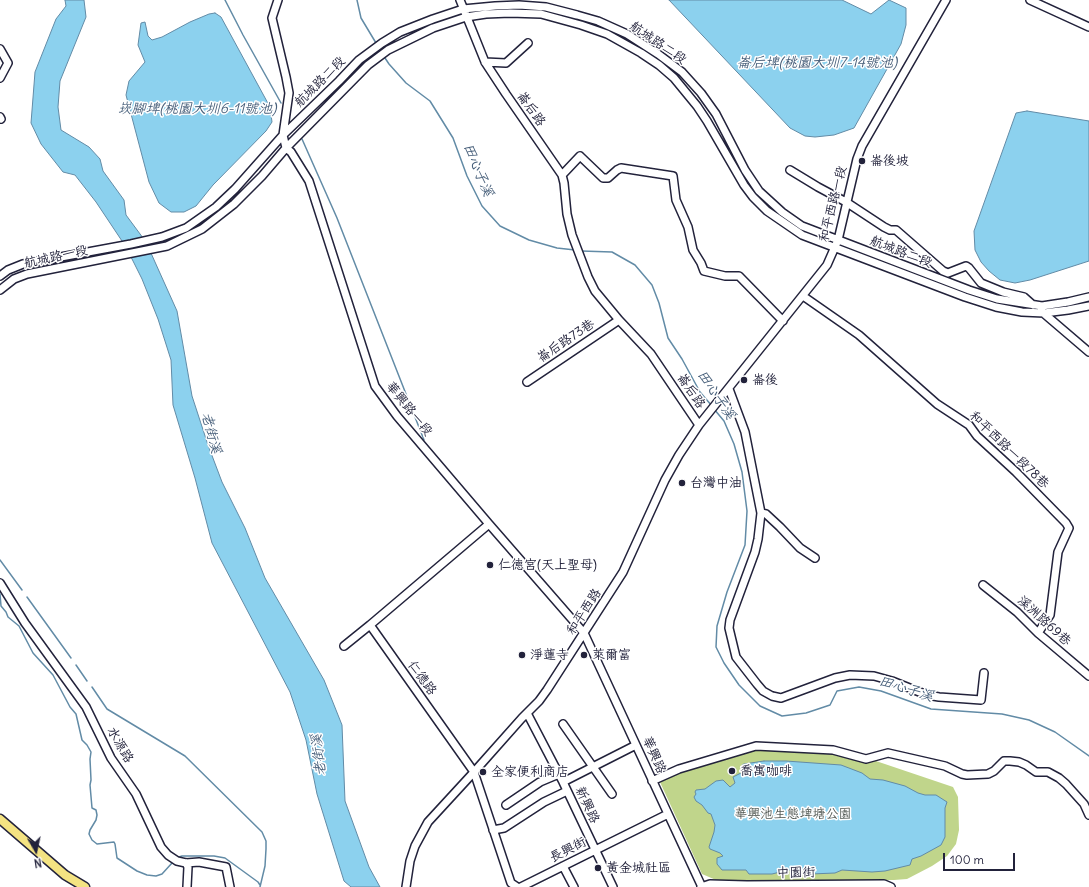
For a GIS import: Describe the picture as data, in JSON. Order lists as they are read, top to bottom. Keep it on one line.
{"streets":{"street":["航城路二段","崙后路","和平西路一段","航城路一段","崙后路73巷","華興路一段","和平西路一段78巷","和平西路","溪洲路69巷","仁德路","水源路","華興路","新興路","長興街","中園街"]},"crossings":[["航城路二段","崙后路"],["航城路二段","和平西路一段"],["航城路二段","航城路一段"],["航城路二段","華興路一段"],["崙后路","崙后路73巷"],["崙后路","和平西路"],["和平西路一段","和平西路一段78巷"],["和平西路一段","和平西路"],["華興路一段","和平西路"],["華興路一段","華興路"],["和平西路一段78巷","溪洲路69巷"],["和平西路","仁德路"],["和平西路","華興路"],["和平西路","新興路"],["華興路","長興街"],["華興路","中園街"],["新興路","長興街"]],"water":["崙后埤(桃園大圳7-14號池)","崁腳埤(桃園大圳6-11號池)","田心子溪","老街溪"],"parks":["華興池生態埤塘公園"],"places":["崙後坡","崙後","台灣中油","仁德宮(天上聖母)","淨蓮寺","萊爾富","喬寓咖啡","全家便利商店","黃金城社區"],"scale_bar":"100 m","north":"bottom"}
